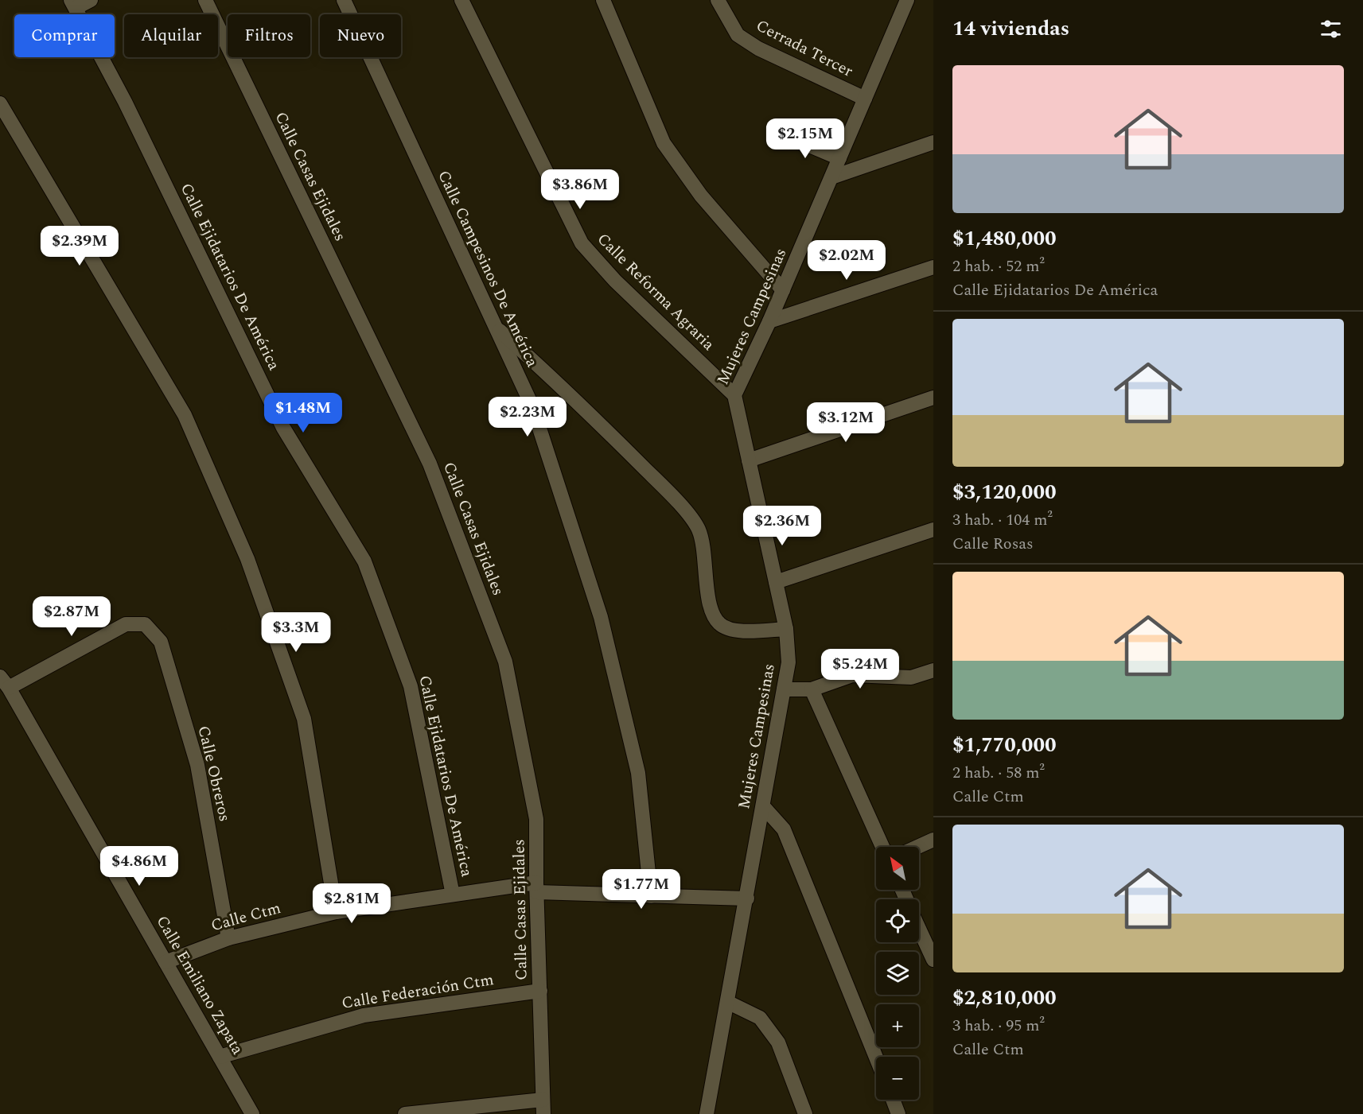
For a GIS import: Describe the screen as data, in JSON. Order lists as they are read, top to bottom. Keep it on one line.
{"streets":{"street":["Cerrada Tercer","Calle Casas Ejidales","Calle Campesinos De América","Calle Ejidatarios De América","Calle Reforma Agraria","Mujeres Campesinas","Calle Obreros","Calle Ctm","Calle Emiliano Zapata","Calle Federación Ctm"]},"crossings":[["Cerrada Tercer","Mujeres Campesinas"],["Calle Casas Ejidales","Calle Ctm"],["Calle Casas Ejidales","Calle Federación Ctm"],["Calle Campesinos De América","Calle Ctm"],["Calle Ejidatarios De América","Calle Ctm"],["Calle Reforma Agraria","Mujeres Campesinas"],["Mujeres Campesinas","Calle Ctm"],["Calle Obreros","Calle Ctm"],["Calle Obreros","Calle Emiliano Zapata"],["Calle Ctm","Calle Emiliano Zapata"],["Calle Emiliano Zapata","Calle Federación Ctm"]],"north":"top left","page":{"heading":"14 viviendas","chip":["Comprar","Alquilar","Filtros","Nuevo"],"list":[{"name":"$1,480,000","note":"2 hab. · 52 m² · Calle Ejidatarios De América"},{"name":"$3,120,000","note":"3 hab. · 104 m² · Calle Rosas"},{"name":"$1,770,000","note":"2 hab. · 58 m² · Calle Ctm"},{"name":"$2,810,000","note":"3 hab. · 95 m² · Calle Ctm"}],"price":["$2.15M","$3.86M","$2.39M","$2.02M","$1.48M","$2.23M","$3.12M","$2.36M","$2.87M","$3.3M","$5.24M","$4.86M","$1.77M","$2.81M"],"map_buttons":["+","−"]}}
